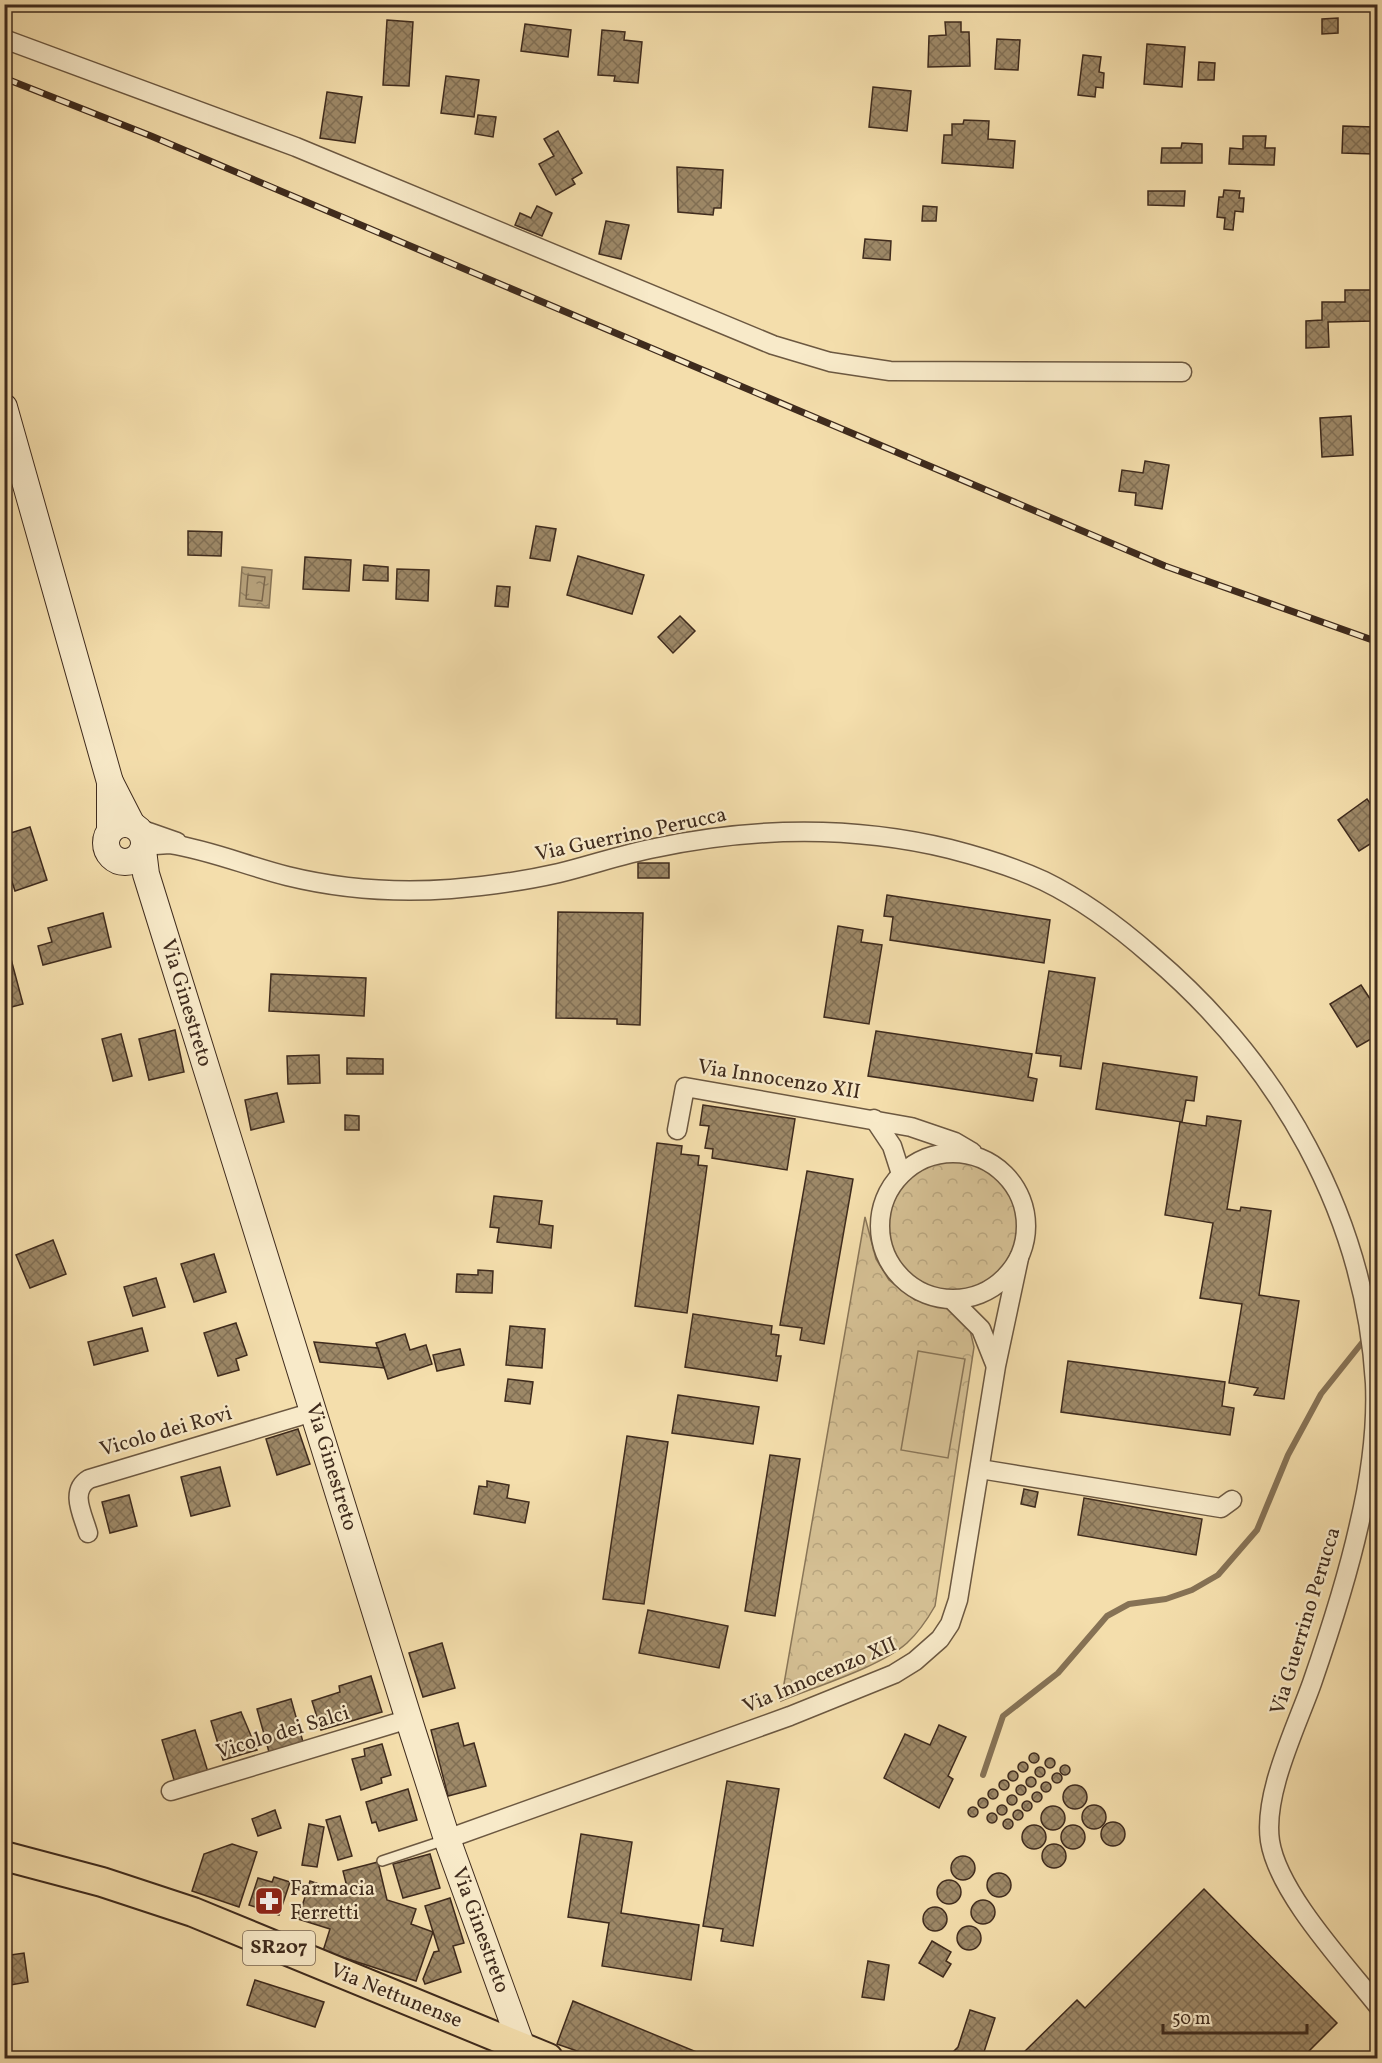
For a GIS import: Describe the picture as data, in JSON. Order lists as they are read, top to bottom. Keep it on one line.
{"streets":{"main road":["SR207","Via Nettunense"],"street":["Via Guerrino Perucca","Via Ginestreto","Via Innocenzo XII","Vicolo dei Rovi","Vicolo dei Salci"]},"crossings":[["Via Guerrino Perucca","Via Ginestreto"],["Via Ginestreto","Via Innocenzo XII"],["Via Ginestreto","Vicolo dei Rovi"],["Via Ginestreto","Vicolo dei Salci"],["Via Ginestreto","Via Nettunense"]],"places":{"pharmacy":["Farmacia Ferretti"]},"scale_bar":"50 m"}
